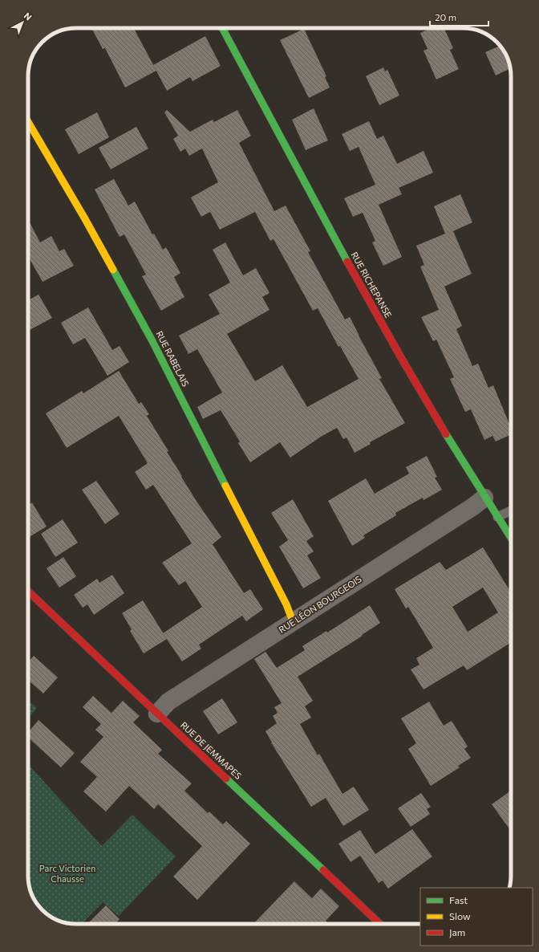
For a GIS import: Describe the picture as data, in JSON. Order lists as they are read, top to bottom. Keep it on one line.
{"streets":{"street":["RUE RICHEPANSE","RUE RABELAIS","RUE LÉON BOURGEOIS","RUE DE JEMMAPES"]},"crossings":[["RUE RICHEPANSE","RUE LÉON BOURGEOIS"],["RUE RABELAIS","RUE LÉON BOURGEOIS"],["RUE LÉON BOURGEOIS","RUE DE JEMMAPES"]],"parks":["Parc Victorien Chausse"],"legend":["Fast","Slow","Jam"],"scale_bar":"20 m","north":"top right"}
